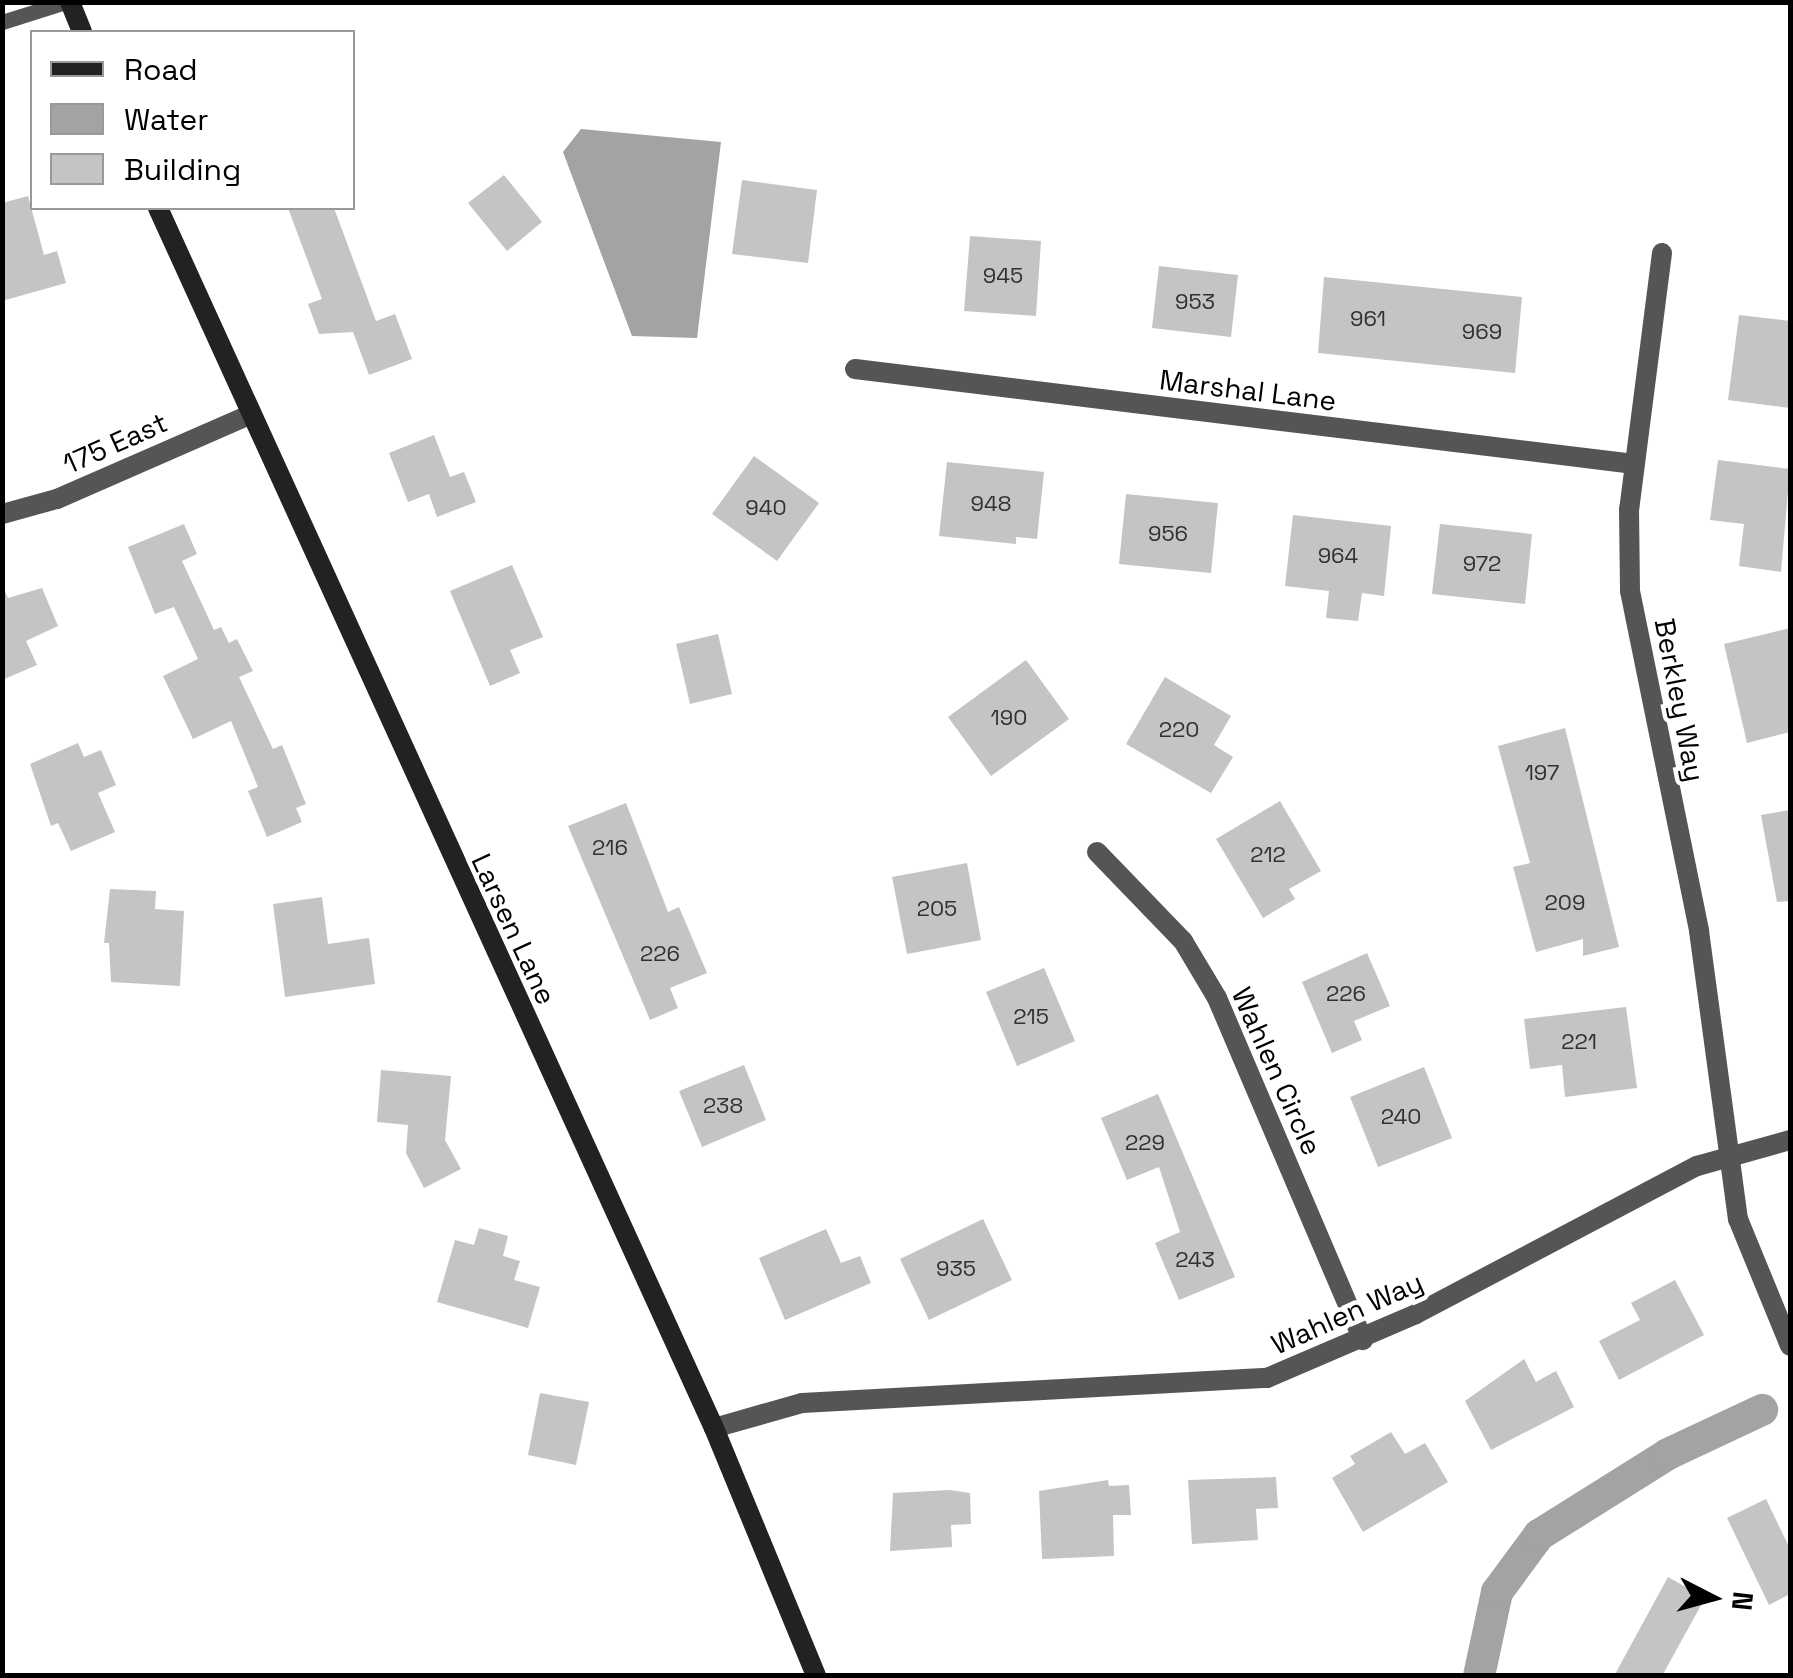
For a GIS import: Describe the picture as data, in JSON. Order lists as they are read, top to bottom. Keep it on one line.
{"streets":{"main road":["Larsen Lane"],"street":["Marshal Lane","175 East","Berkley Way","Wahlen Circle","Wahlen Way"]},"crossings":[["Marshal Lane","Berkley Way"],["175 East","Larsen Lane"],["Berkley Way","Wahlen Way"],["Larsen Lane","Wahlen Way"],["Wahlen Circle","Wahlen Way"]],"house_numbers":["945","953","961","969","948","940","956","964","972","190","220","197","216","212","209","205","226","226","215","221","238","240","229","243","935"],"legend":["Road","Water","Building"],"north":"right"}
